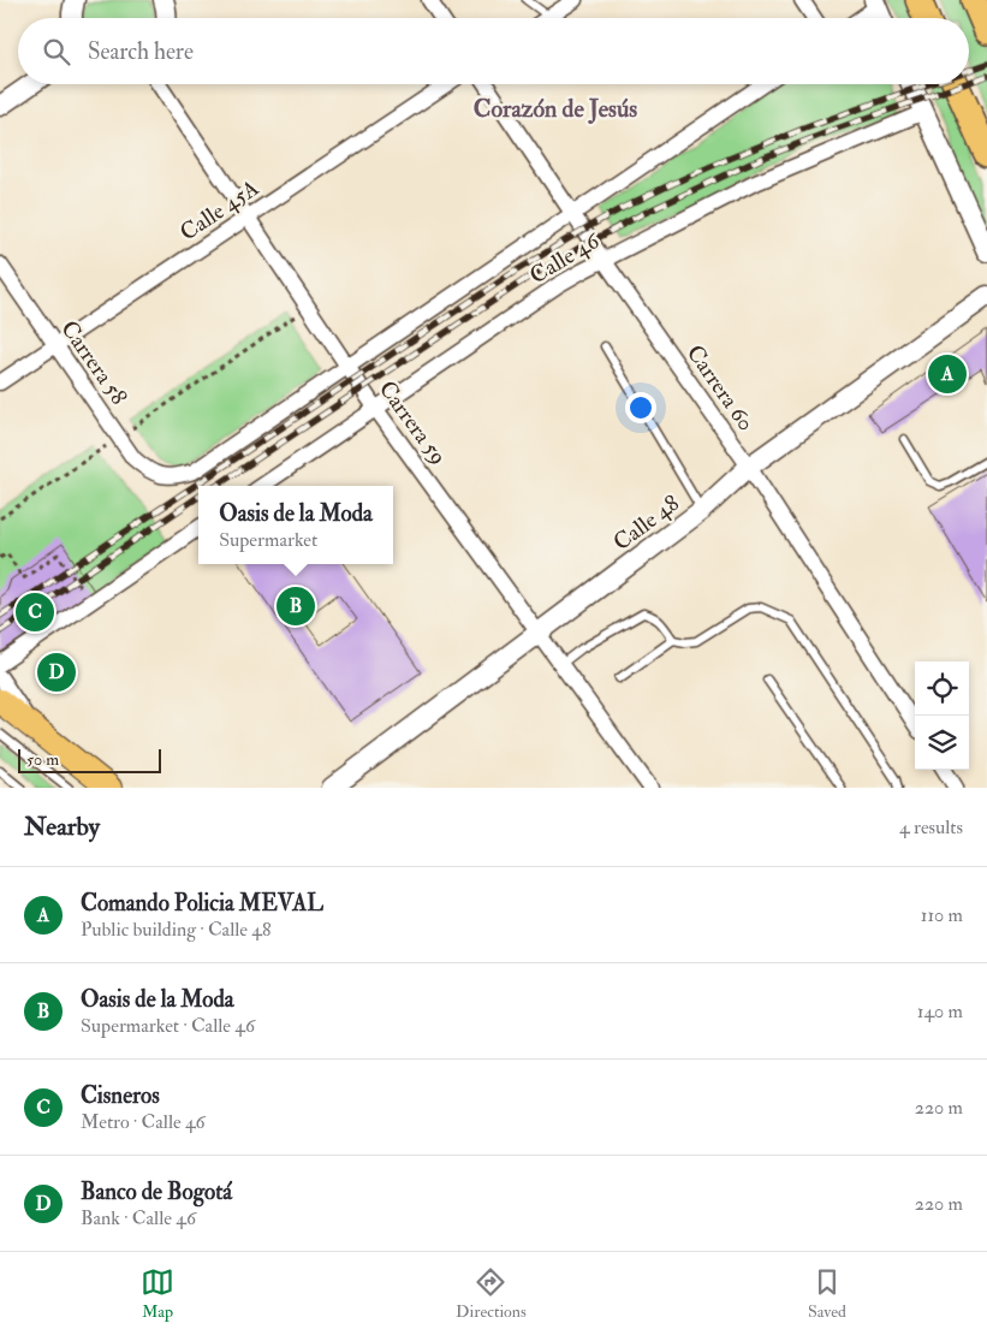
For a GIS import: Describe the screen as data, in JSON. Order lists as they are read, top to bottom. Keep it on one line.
{"streets":{"street":["Calle 45A","Calle 46","Carrera 58","Carrera 60","Carrera 59","Calle 48"]},"crossings":[["Calle 45A","Carrera 58"],["Calle 45A","Carrera 59"],["Calle 46","Carrera 58"],["Calle 46","Carrera 60"],["Calle 46","Carrera 59"],["Carrera 60","Calle 48"],["Carrera 59","Calle 48"]],"districts":["Corazón de Jesús"],"scale_bar":"50 m","page":{"search":"Search here","pins":["A","B","C","D"],"popup":["Oasis de la Moda","Supermarket"],"scale":"50 m","heading":["Nearby","4 results"],"list":[{"mark":"A","name":"Comando Policia MEVAL","note":"Public building · Calle 48","value":"110 m"},{"mark":"B","name":"Oasis de la Moda","note":"Supermarket · Calle 46","value":"140 m"},{"mark":"C","name":"Cisneros","note":"Metro · Calle 46","value":"220 m"},{"mark":"D","name":"Banco de Bogotá","note":"Bank · Calle 46","value":"220 m"}],"nav":["Map","Directions","Saved"]}}
